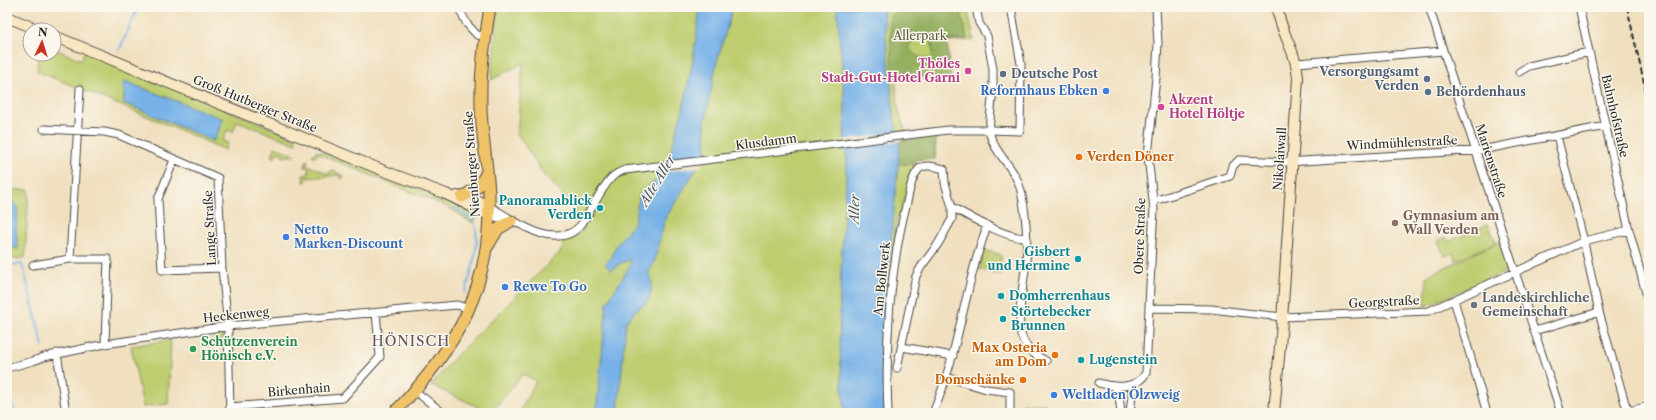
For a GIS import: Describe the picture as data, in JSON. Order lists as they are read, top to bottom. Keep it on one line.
{"streets":{"main road":["Groß Hutberger Straße","Nikolaiwall","Nienburger Straße"],"street":["Bahnhofstraße","Klusdamm","Windmühlenstraße","Marienstraße","Lange Straße","Obere Straße","Am Bollwerk","Georgstraße","Heckenweg","Birkenhain"]},"crossings":[["Groß Hutberger Straße","Klusdamm"],["Groß Hutberger Straße","Nienburger Straße"],["Bahnhofstraße","Windmühlenstraße"],["Bahnhofstraße","Georgstraße"],["Windmühlenstraße","Nikolaiwall"],["Windmühlenstraße","Marienstraße"],["Windmühlenstraße","Obere Straße"],["Nikolaiwall","Georgstraße"],["Marienstraße","Georgstraße"],["Nienburger Straße","Heckenweg"],["Lange Straße","Heckenweg"],["Lange Straße","Birkenhain"],["Obere Straße","Georgstraße"],["Heckenweg","Birkenhain"]],"districts":["HÖNISCH"],"water":["Alte Aller","Aller"],"parks":["Allerpark"],"places":["Thöles Stadt-Gut-Hotel Garni","Deutsche Post","Versorgungsamt Verden","Reformhaus Ebken","Behördenhaus","Akzent Hotel Höltje","Verden Döner","Panoramablick Verden","Gymnasium am Wall Verden","Netto Marken-Discount","Gisbert und Hermine","Rewe To Go","Domherrenhaus","Landeskirchliche Gemeinschaft","Störtebecker Brunnen","Schützenverein Hönisch e.V.","Max Osteria am Dom","Lugenstein","Domschänke","Weltladen Ölzweig"],"north":"top"}
